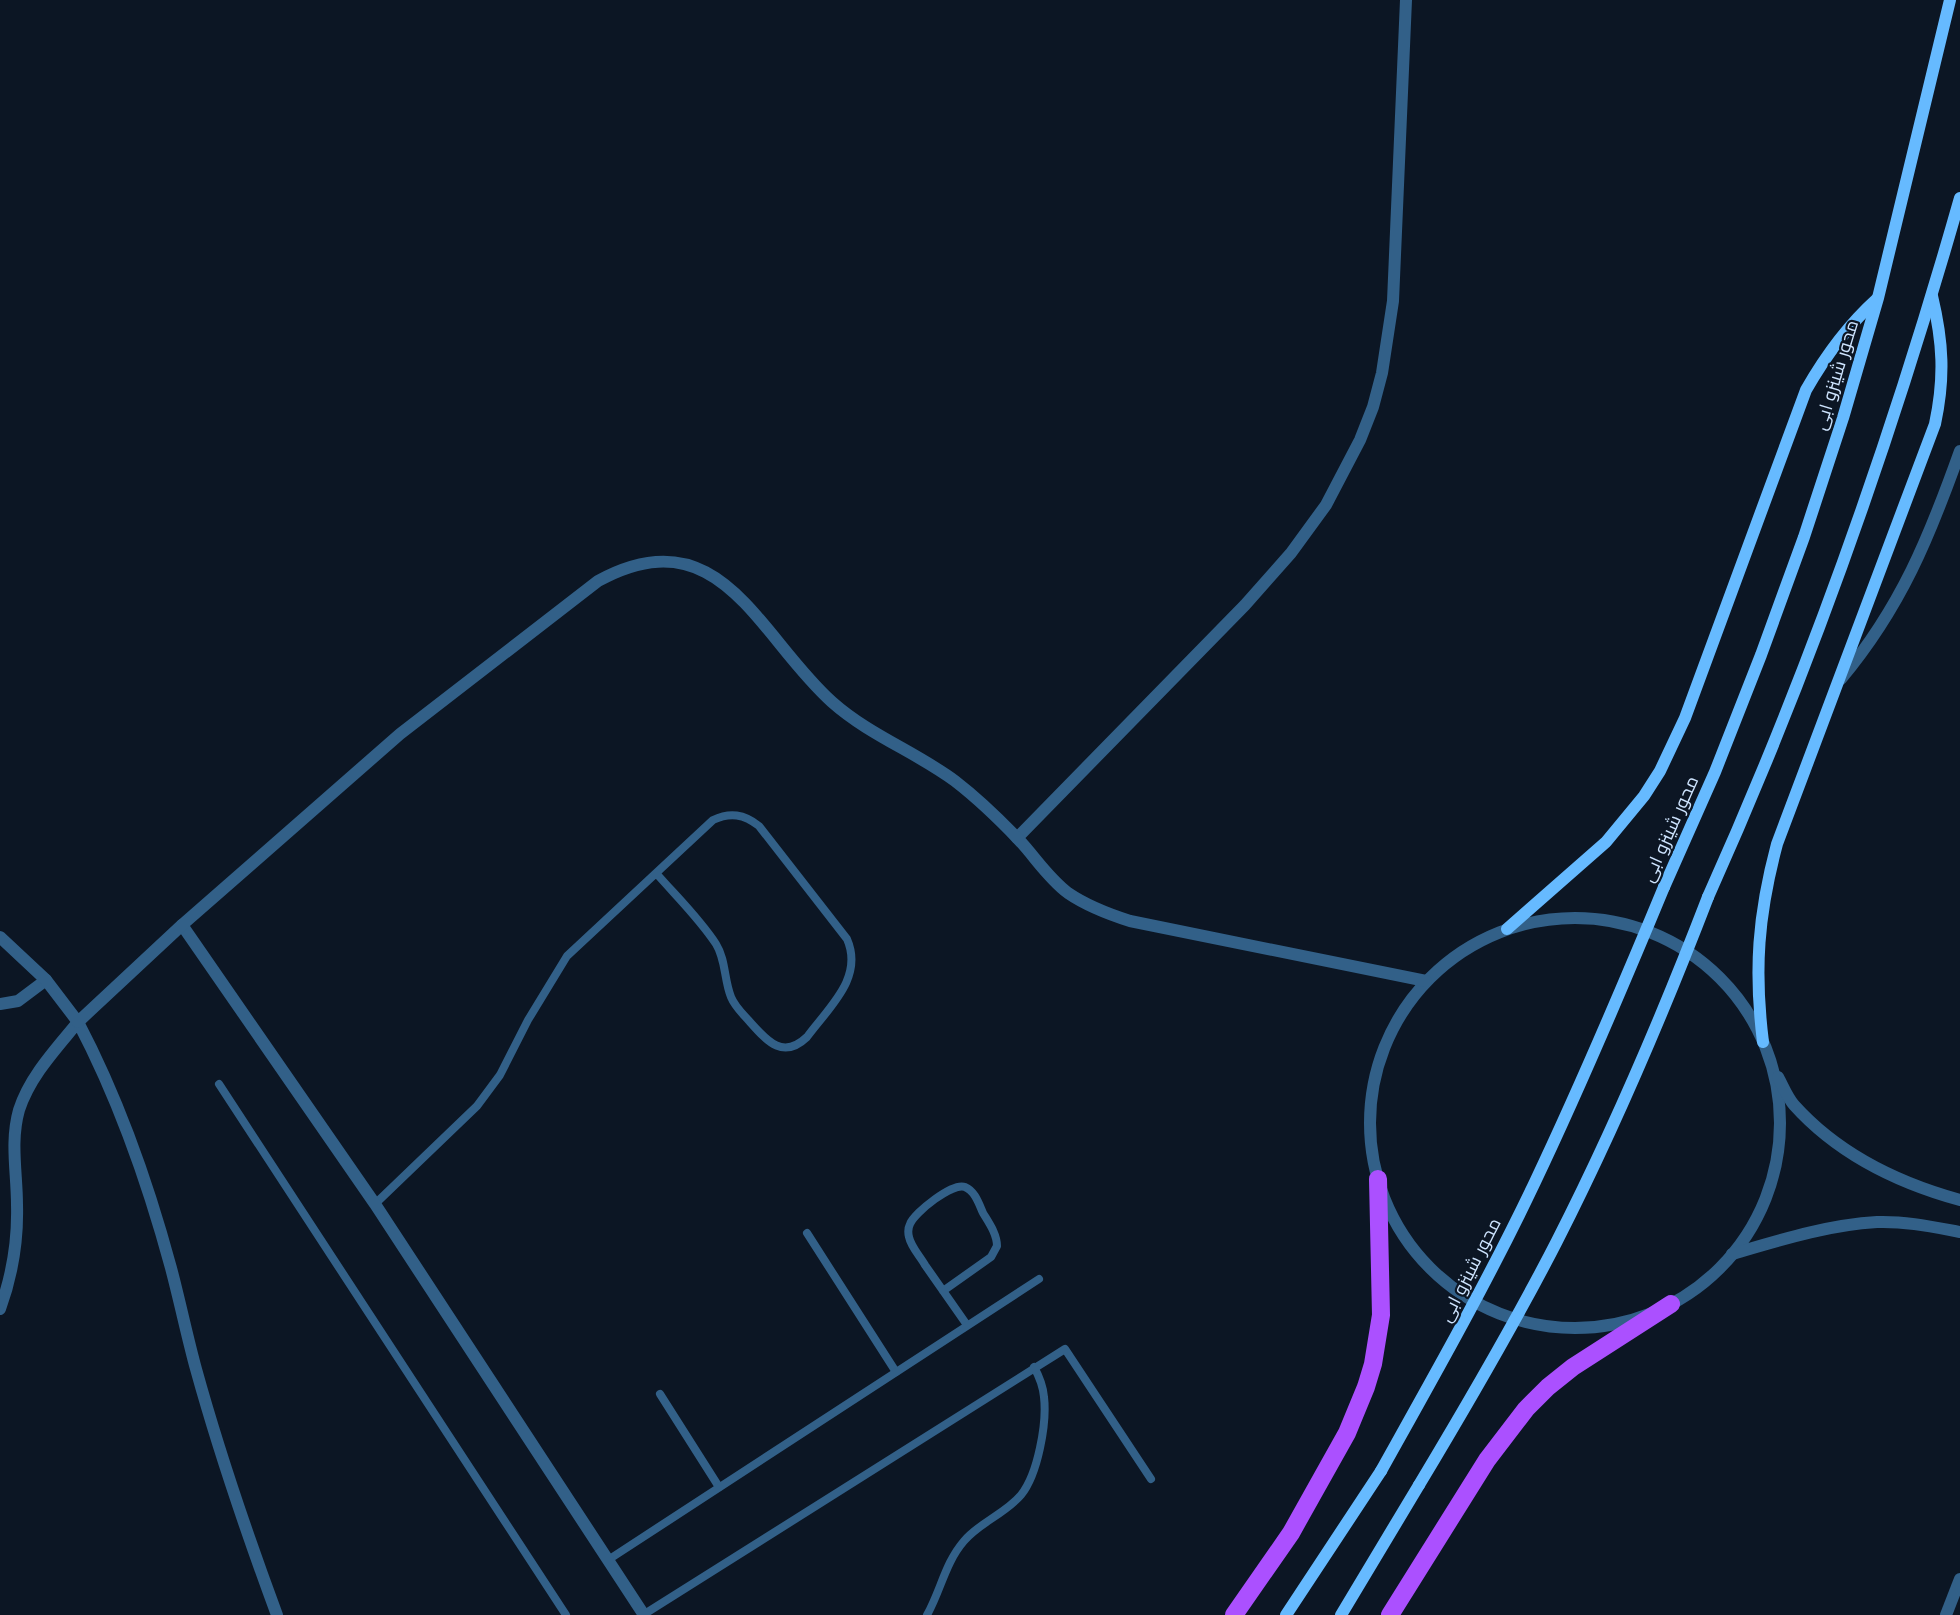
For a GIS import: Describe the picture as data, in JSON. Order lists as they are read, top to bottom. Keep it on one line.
{"streets":{"main road":["محور شينزو ابى"]}}
